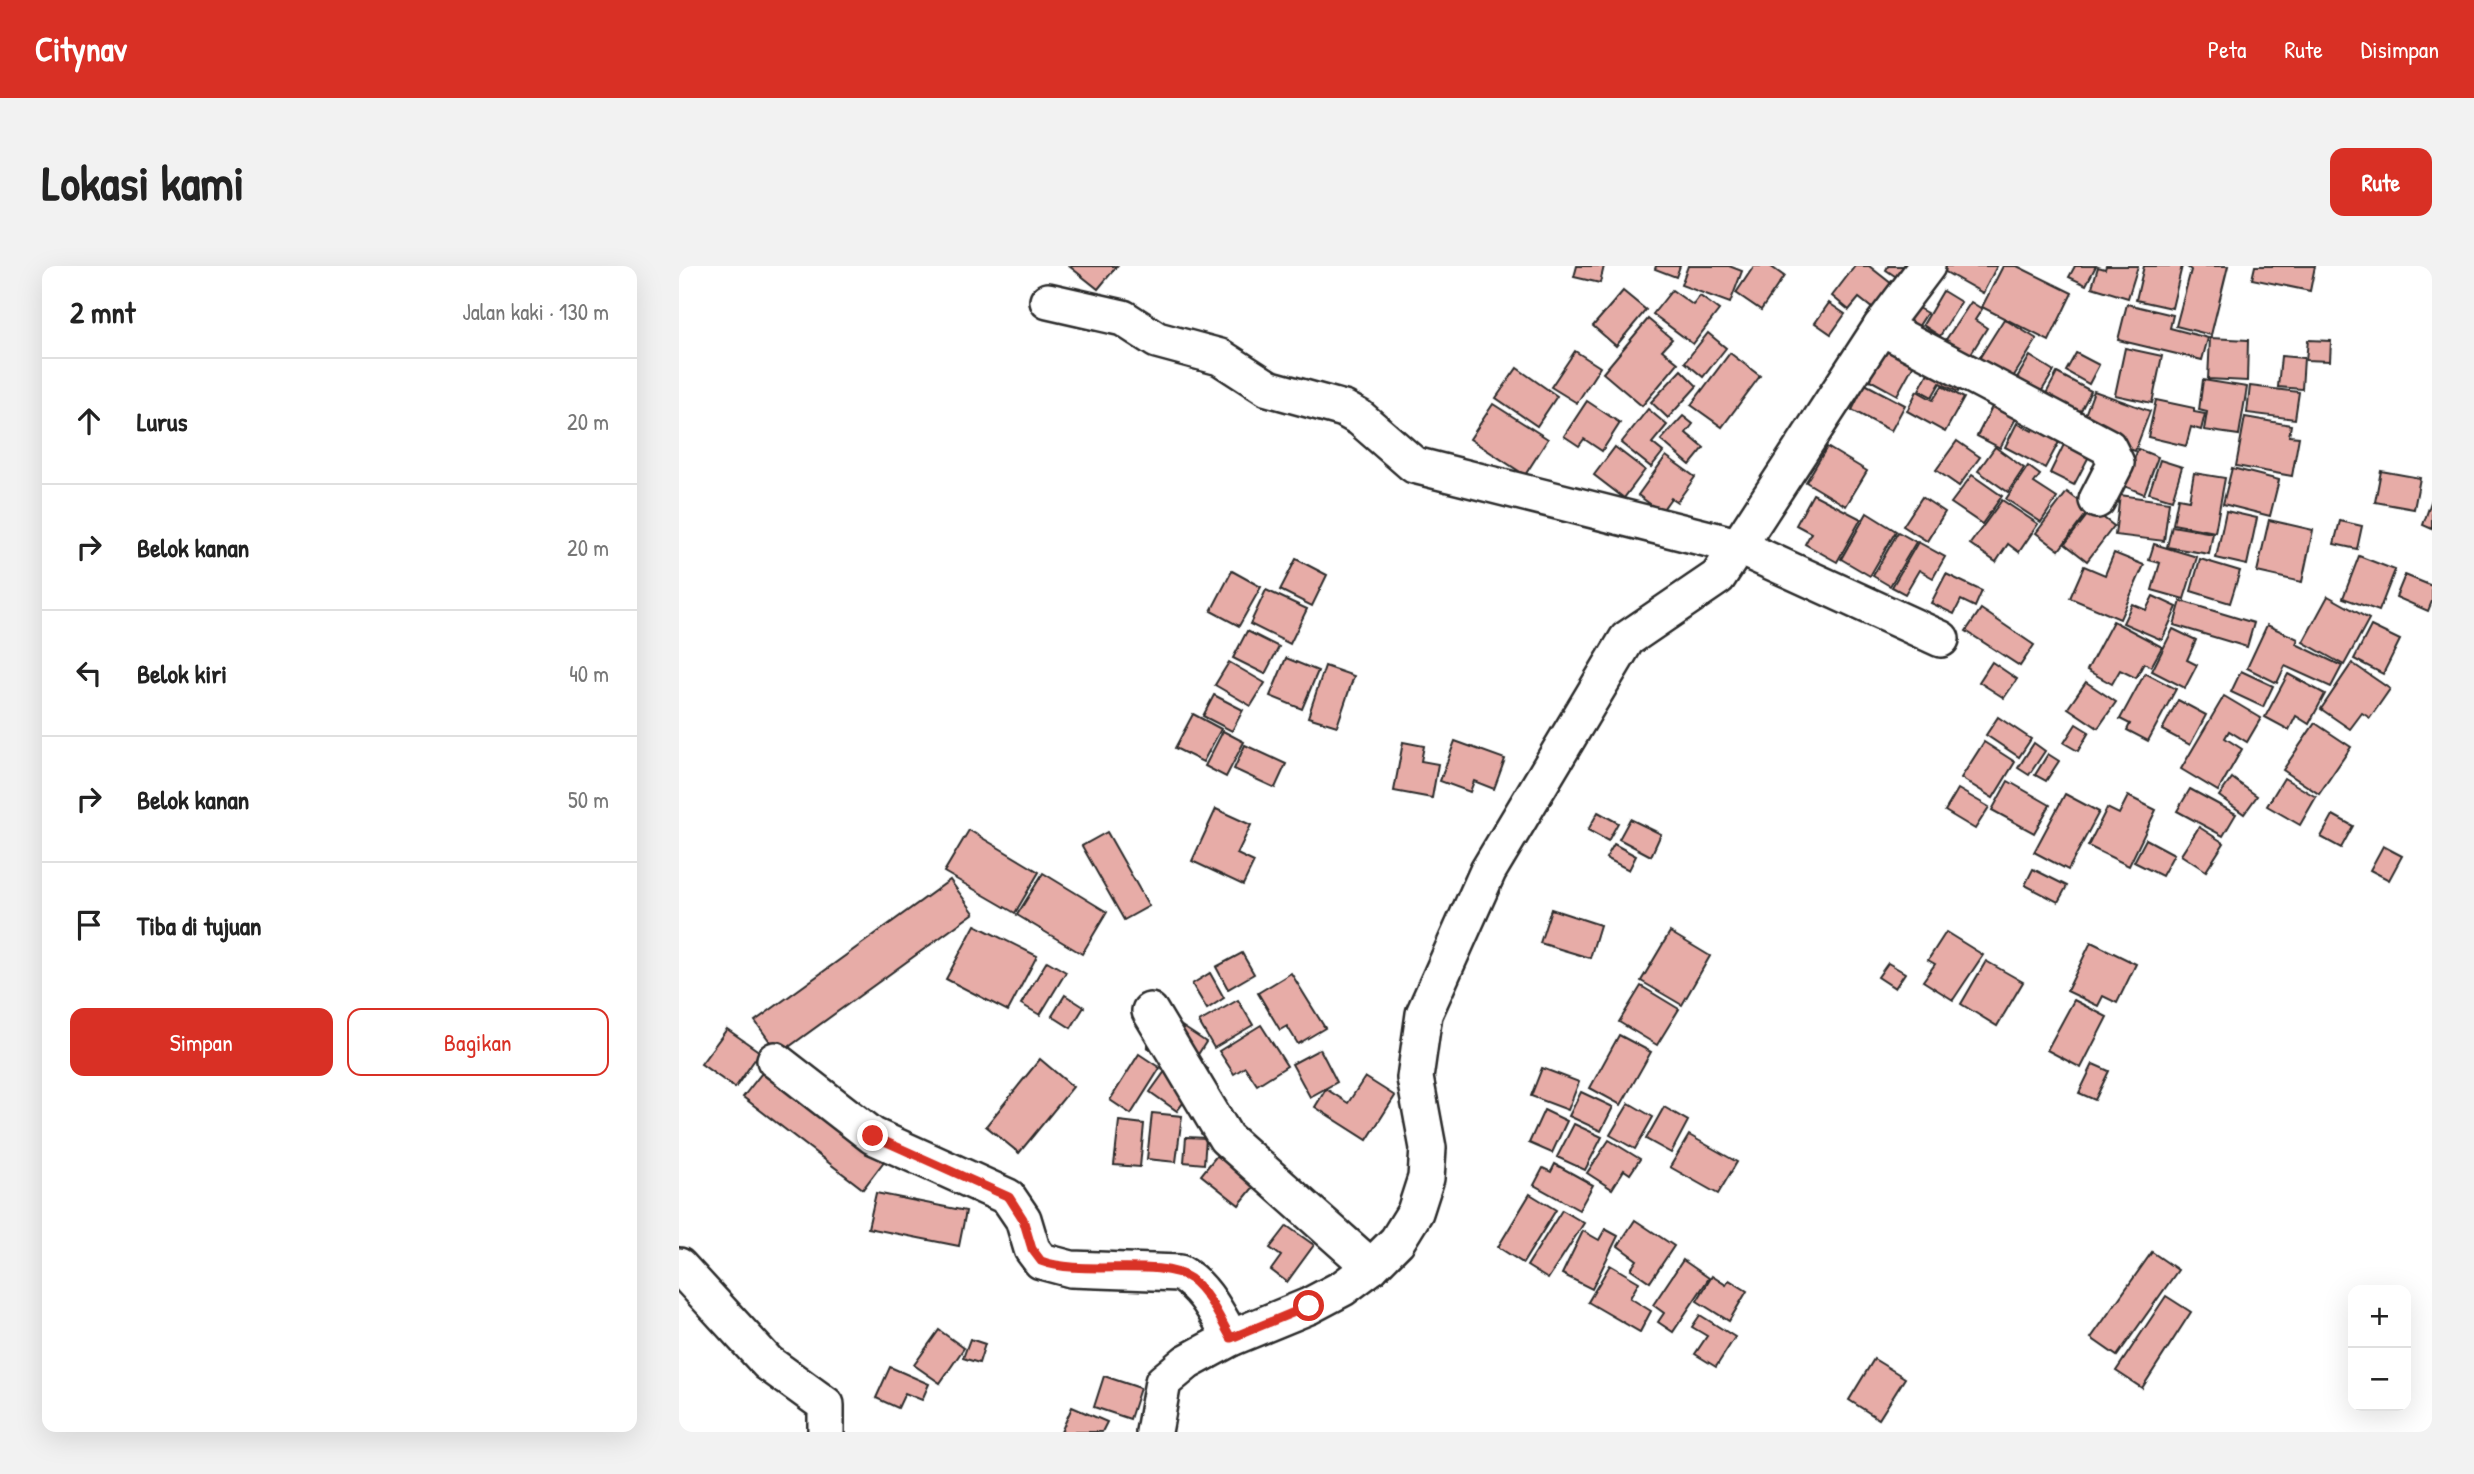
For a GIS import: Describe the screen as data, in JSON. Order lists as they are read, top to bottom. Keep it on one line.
{"page":{"header":"Citynav","nav":["Peta","Rute","Disimpan"],"buttons":["Rute",["Simpan","Bagikan"]],"title":"Lokasi kami","heading":["2 mnt","Jalan kaki · 130 m"],"list":[["Lurus","20 m"],["Belok kanan","20 m"],["Belok kiri","40 m"],["Belok kanan","50 m"],"Tiba di tujuan"],"map_buttons":["+","−"]}}
